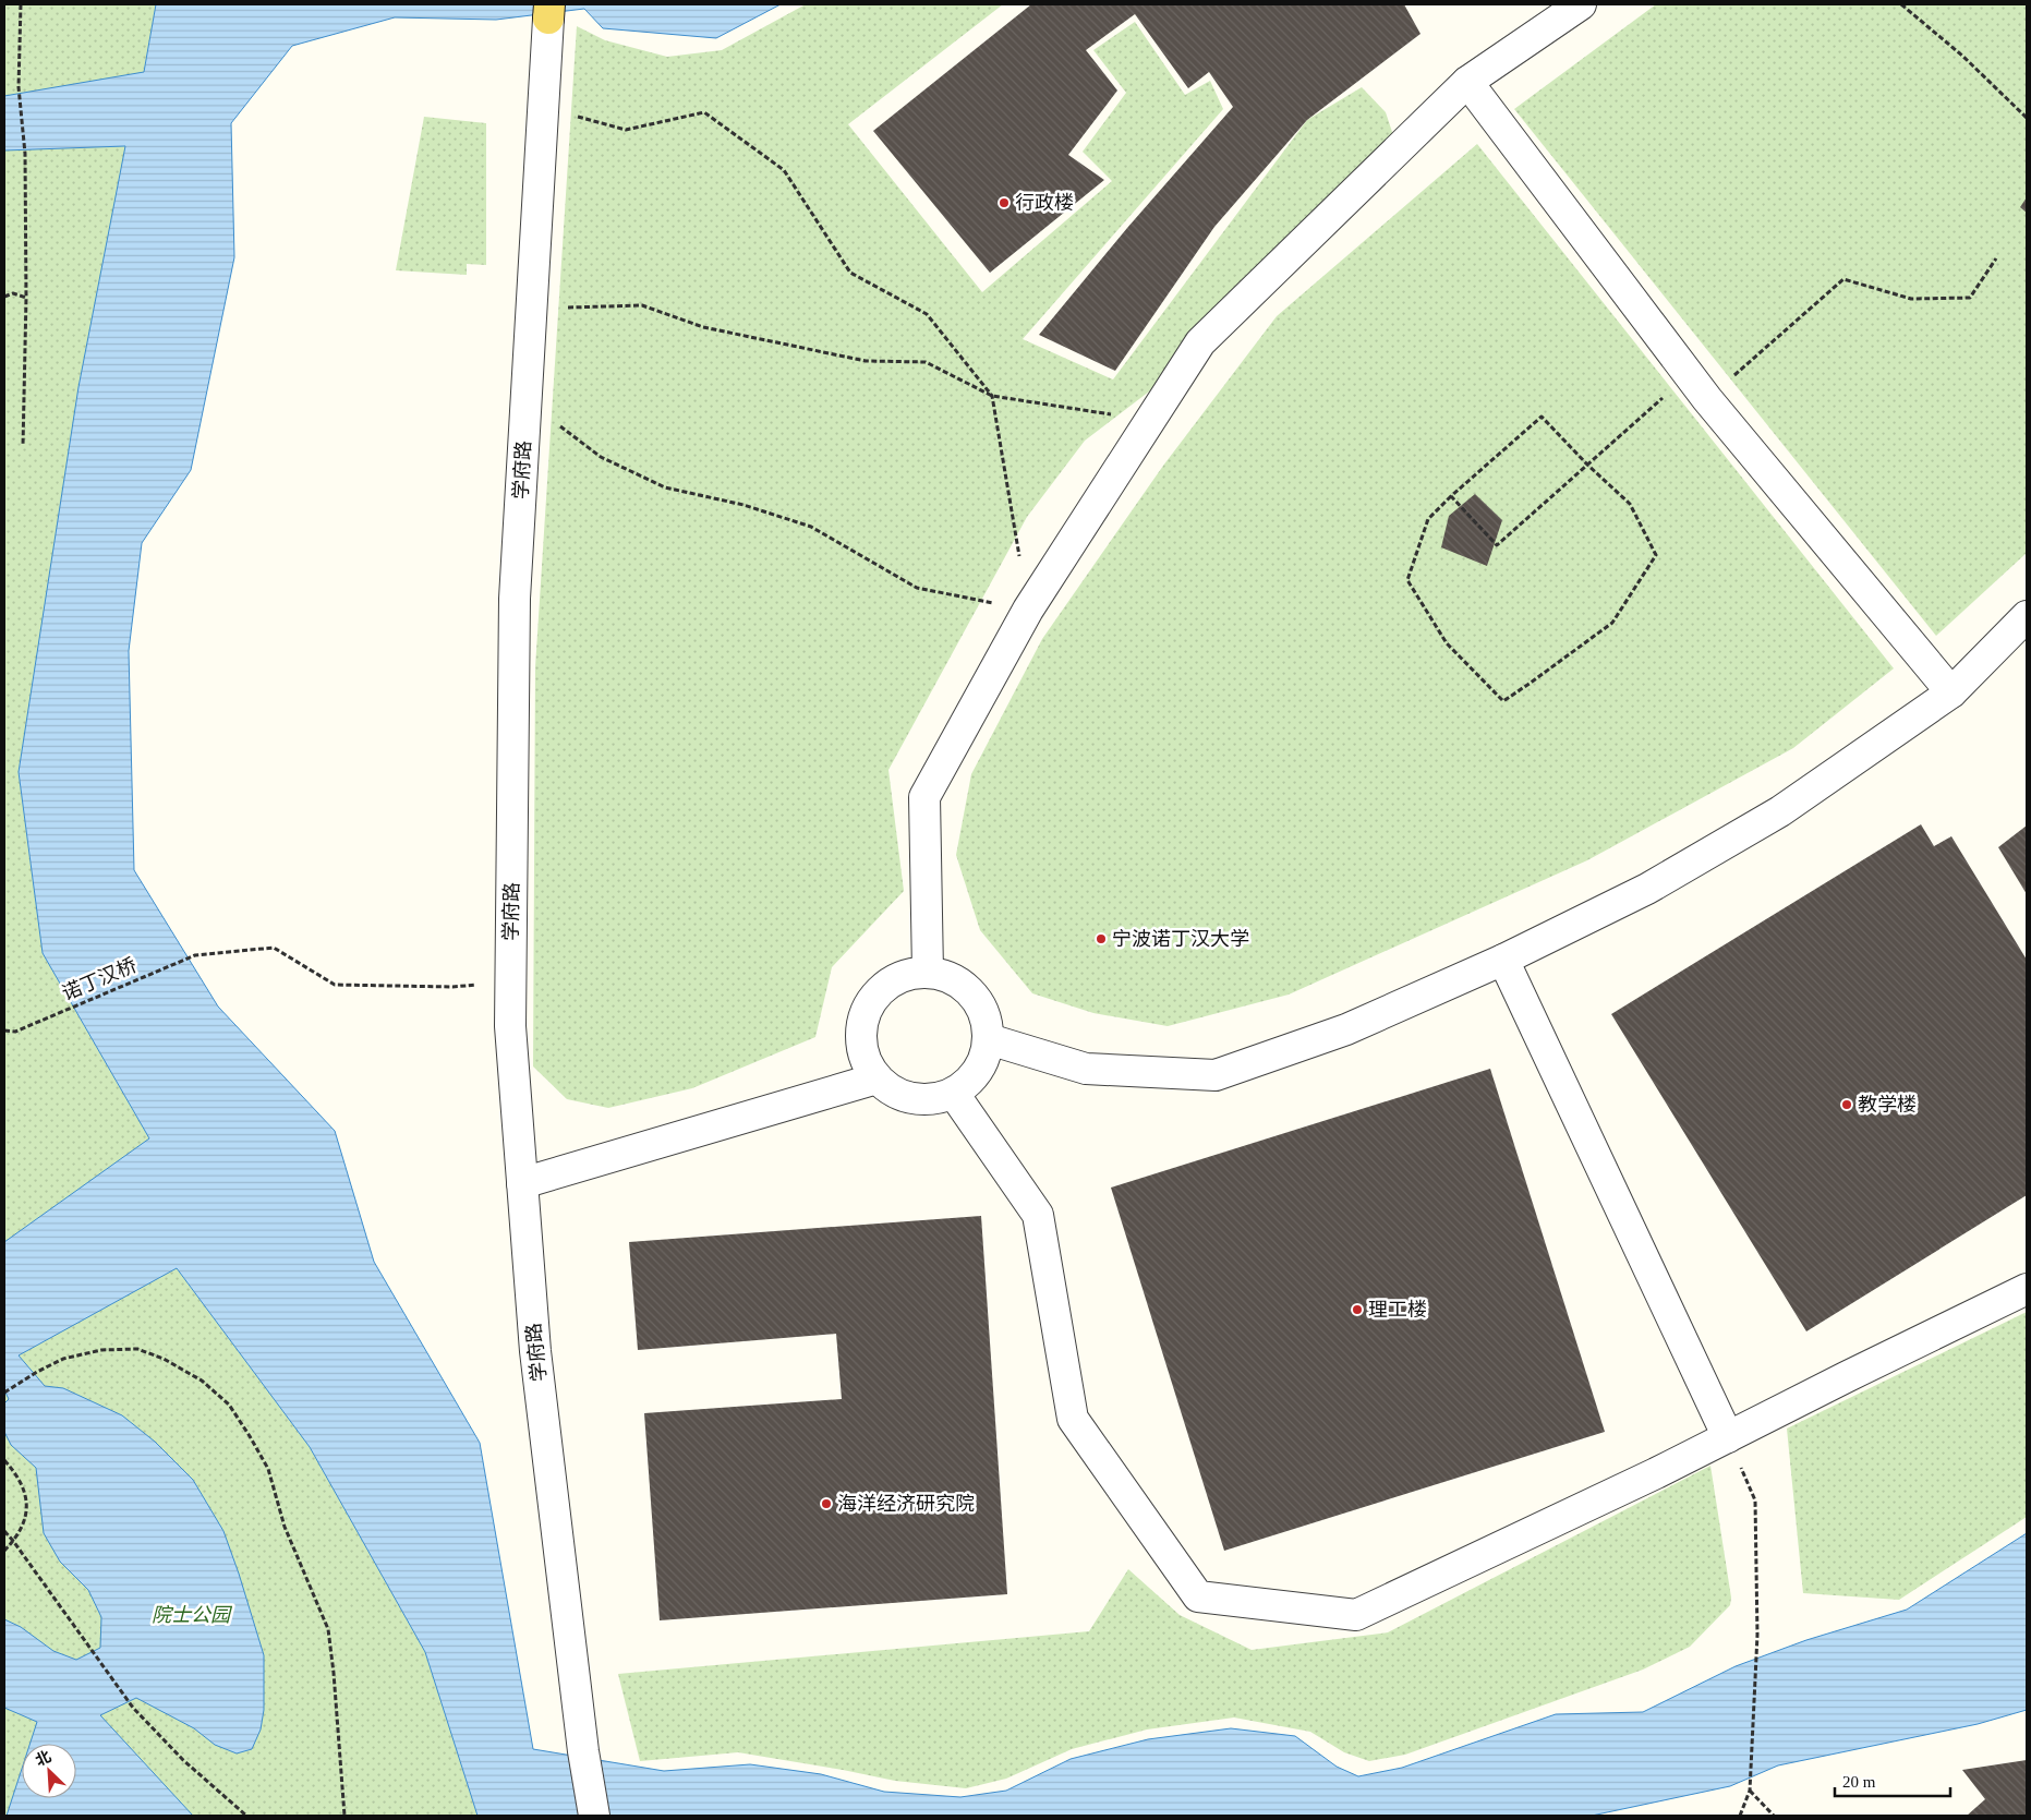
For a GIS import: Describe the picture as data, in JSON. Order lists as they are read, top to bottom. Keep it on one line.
{"streets":{"street":["学府路"],"path":["诺丁汉桥"]},"crossings":[["学府路","诺丁汉桥"]],"parks":["院士公园"],"places":["行政楼","宁波诺丁汉大学","教学楼","理工楼","海洋经济研究院"],"scale_bar":"20 m","north":"top left"}
